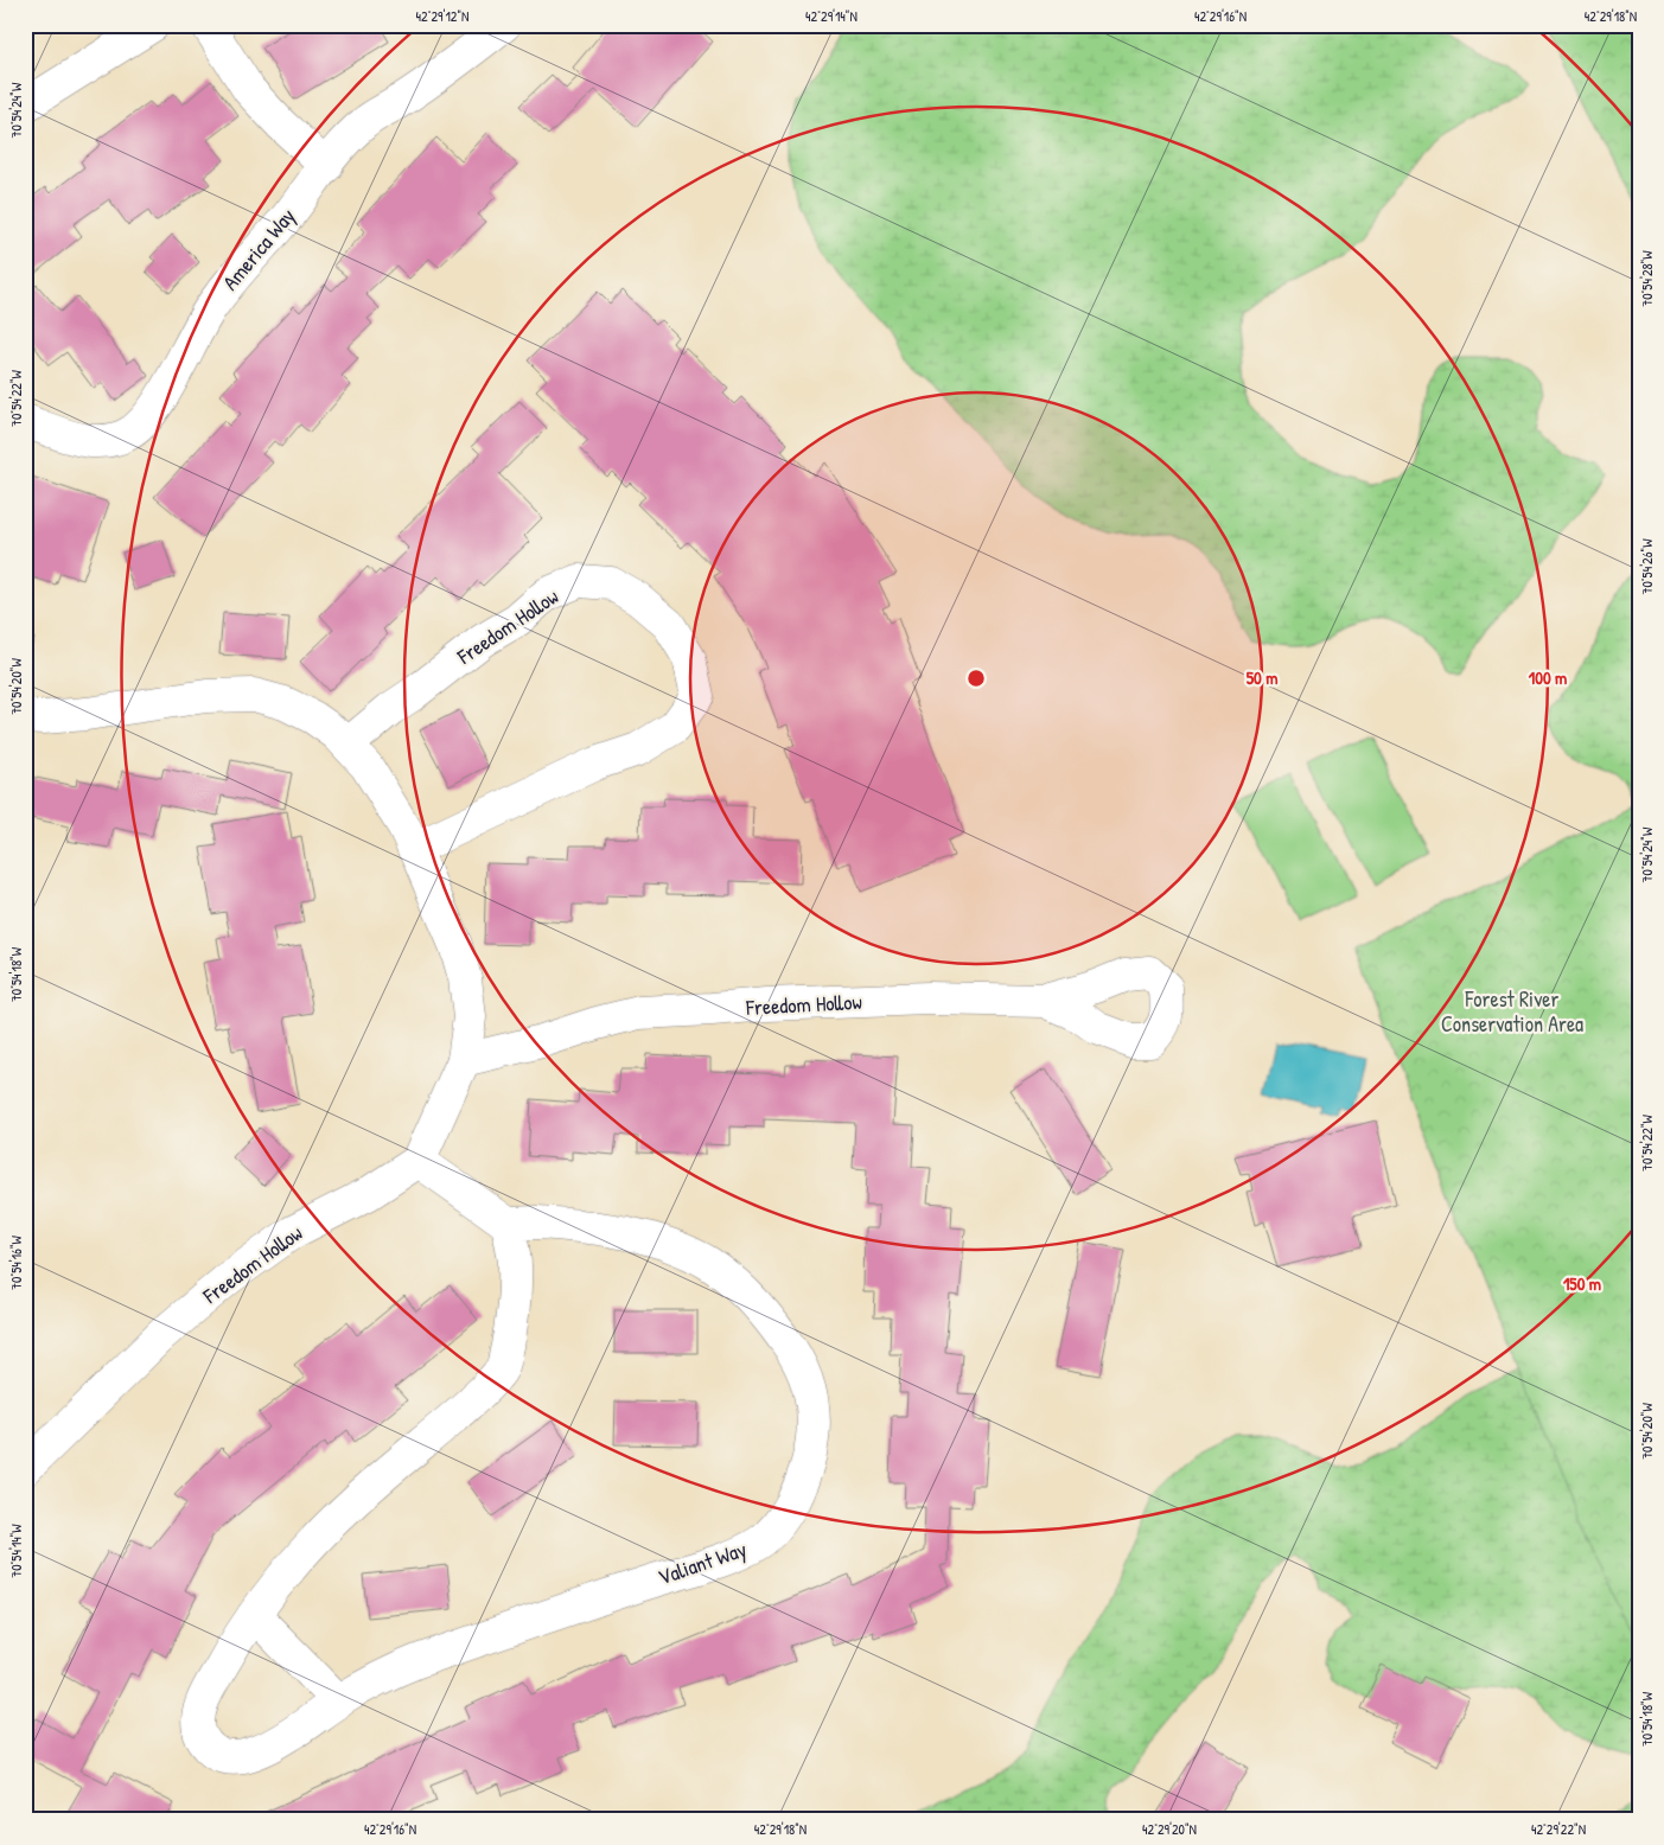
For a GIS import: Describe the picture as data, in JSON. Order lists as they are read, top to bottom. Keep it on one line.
{"streets":{"street":["America Way","Freedom Hollow","Valiant Way"]},"parks":["Forest River Conservation Area"],"coordinates":["42°29'12\"N","42°29'14\"N","42°29'16\"N","42°29'18\"N","70°54'24\"W","70°54'28\"W","70°54'22\"W","70°54'26\"W","70°54'20\"W","70°54'18\"W","70°54'16\"W","70°54'14\"W","42°29'20\"N","42°29'22\"N"],"rings":["50 m","100 m","150 m"]}
